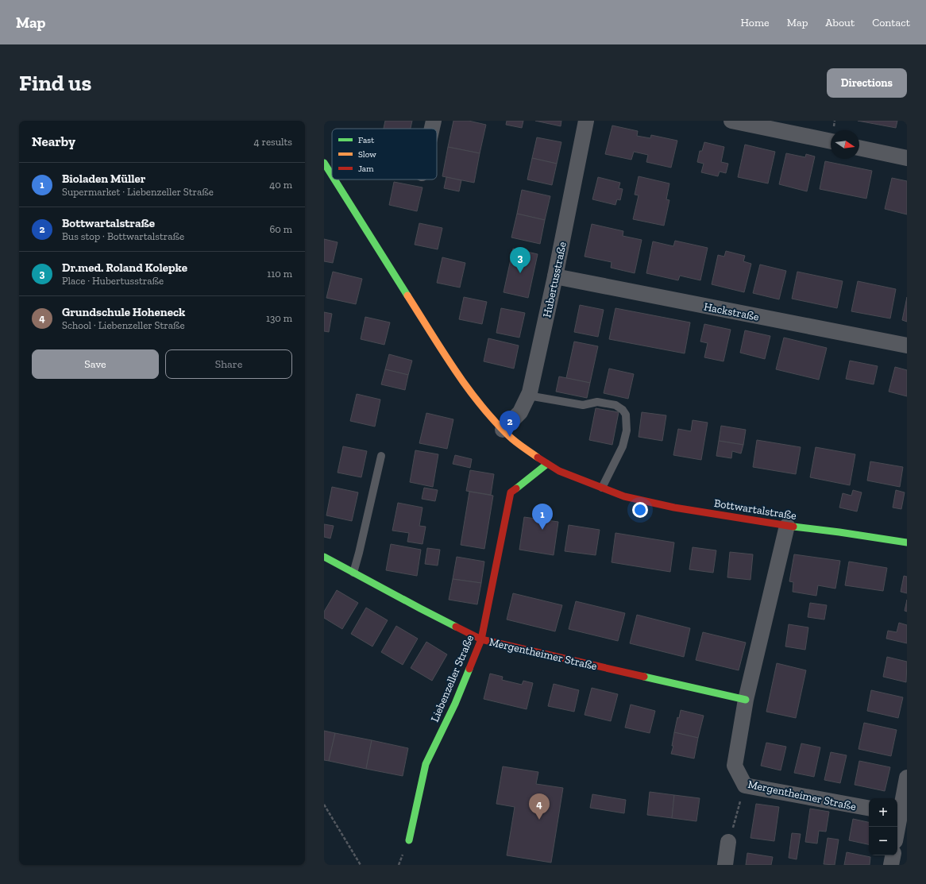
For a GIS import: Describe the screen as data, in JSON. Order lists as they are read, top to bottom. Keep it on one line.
{"streets":{"street":["Hubertusstraße","Hackstraße","Bottwartalstraße","Mergentheimer Straße","Liebenzeller Straße"]},"crossings":[["Hubertusstraße","Hackstraße"],["Hubertusstraße","Bottwartalstraße"],["Bottwartalstraße","Mergentheimer Straße"],["Bottwartalstraße","Liebenzeller Straße"],["Mergentheimer Straße","Liebenzeller Straße"]],"legend":["Fast","Slow","Jam"],"north":"right","page":{"header":"Map","nav":["Home","Map","About","Contact"],"buttons":["Directions",["Save","Share"]],"title":"Find us","heading":["Nearby","4 results"],"list":[{"mark":"1","name":"Bioladen Müller","note":"Supermarket · Liebenzeller Straße","value":"40 m"},{"mark":"2","name":"Bottwartalstraße","note":"Bus stop · Bottwartalstraße","value":"60 m"},{"mark":"3","name":"Dr.med. Roland Kolepke","note":"Place · Hubertusstraße","value":"110 m"},{"mark":"4","name":"Grundschule Hoheneck","note":"School · Liebenzeller Straße","value":"130 m"}],"pins":["3","2","1","4"],"map_buttons":["+","−"]}}
